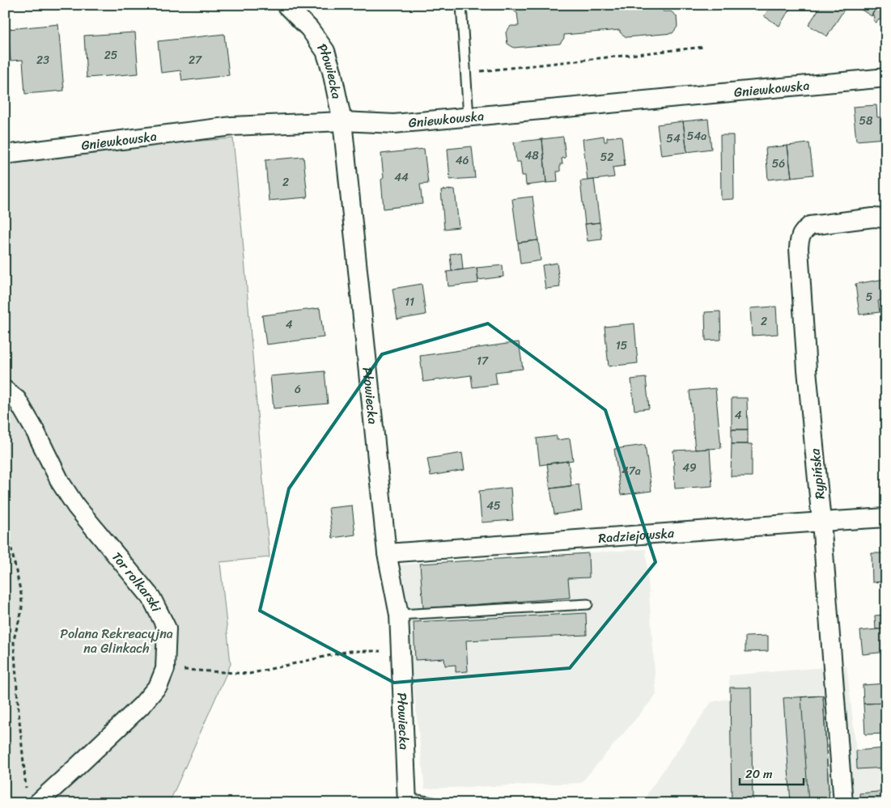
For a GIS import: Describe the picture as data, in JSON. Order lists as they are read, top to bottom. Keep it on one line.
{"streets":{"street":["Płowiecka","Gniewkowska","Rypińska","Radziejowska","Tor rolkarski"]},"crossings":[["Płowiecka","Gniewkowska"],["Płowiecka","Radziejowska"],["Rypińska","Radziejowska"]],"parks":["Polana Rekreacyjna na Glinkach"],"house_numbers":["25","23","27","58","54a","54","48","52","46","56","44","2","5","11","2","4","15","17","6","4","49","47a","45"],"scale_bar":"20 m"}
